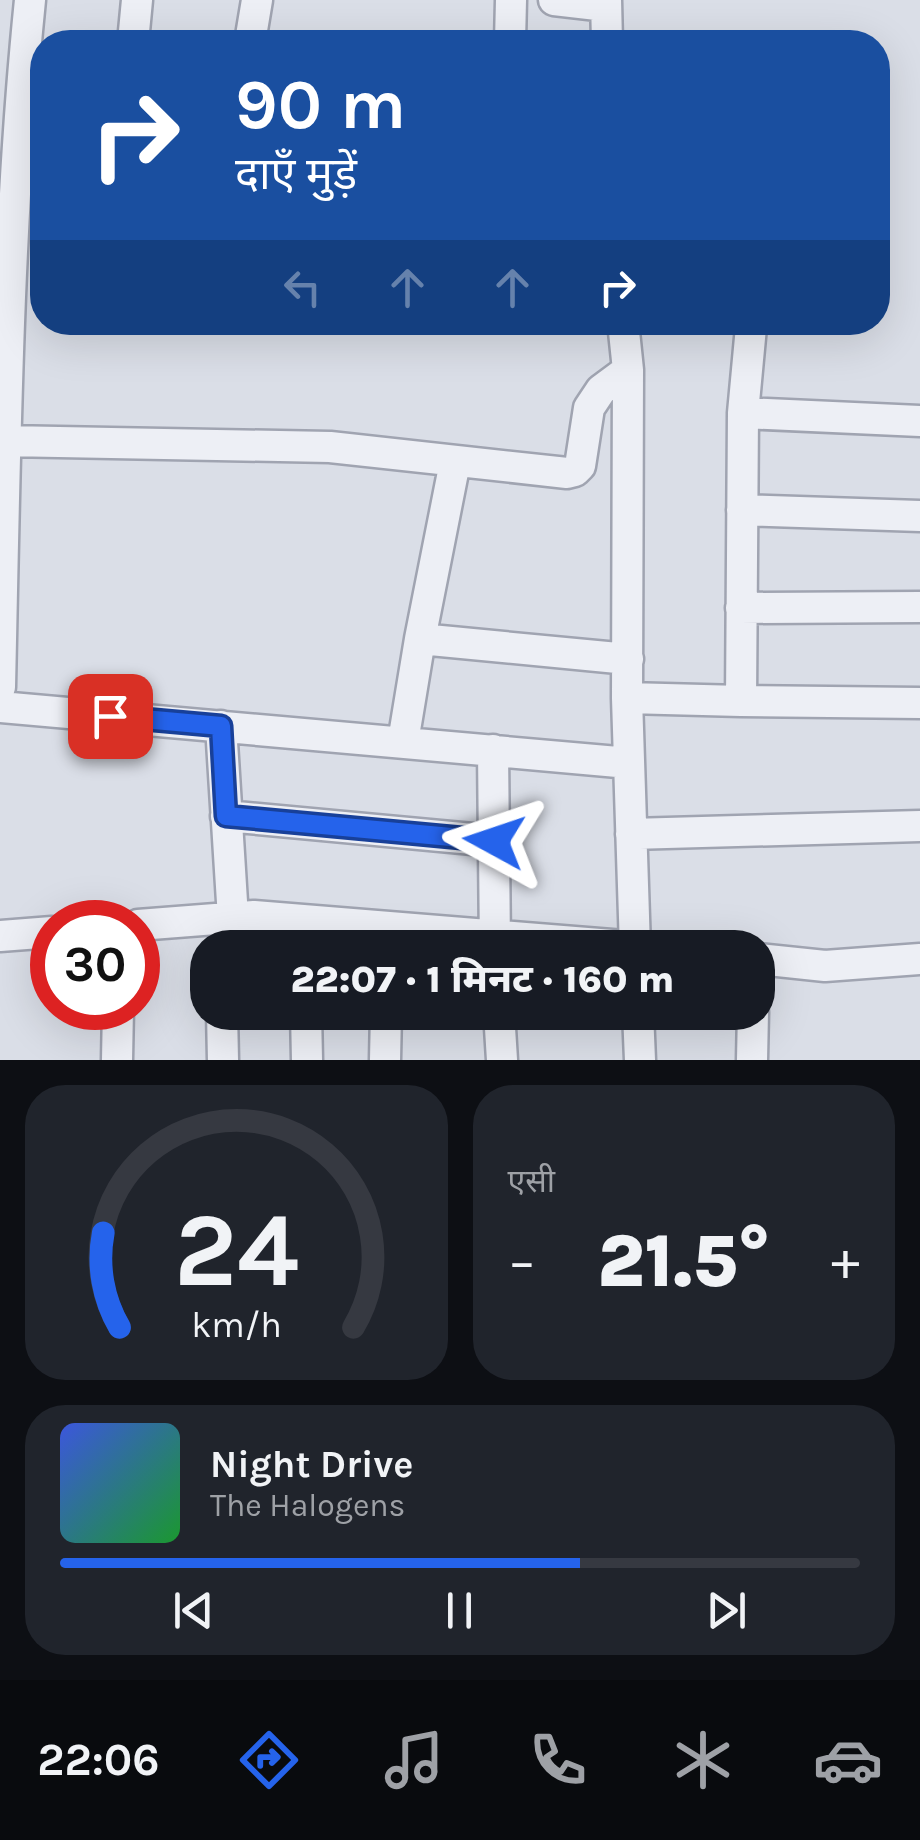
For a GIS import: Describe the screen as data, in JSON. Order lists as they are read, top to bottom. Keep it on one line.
{"page":{"turn":["90 m","दाएँ मुड़ें"],"limit":"30","trip":"22:07 · 1 मिनट · 160 m","tile":"एसी","heat":["−","21.5°","+"],"song":["Night Drive","The Halogens"],"tabs":"22:06","gauge":["24","km/h"]}}
